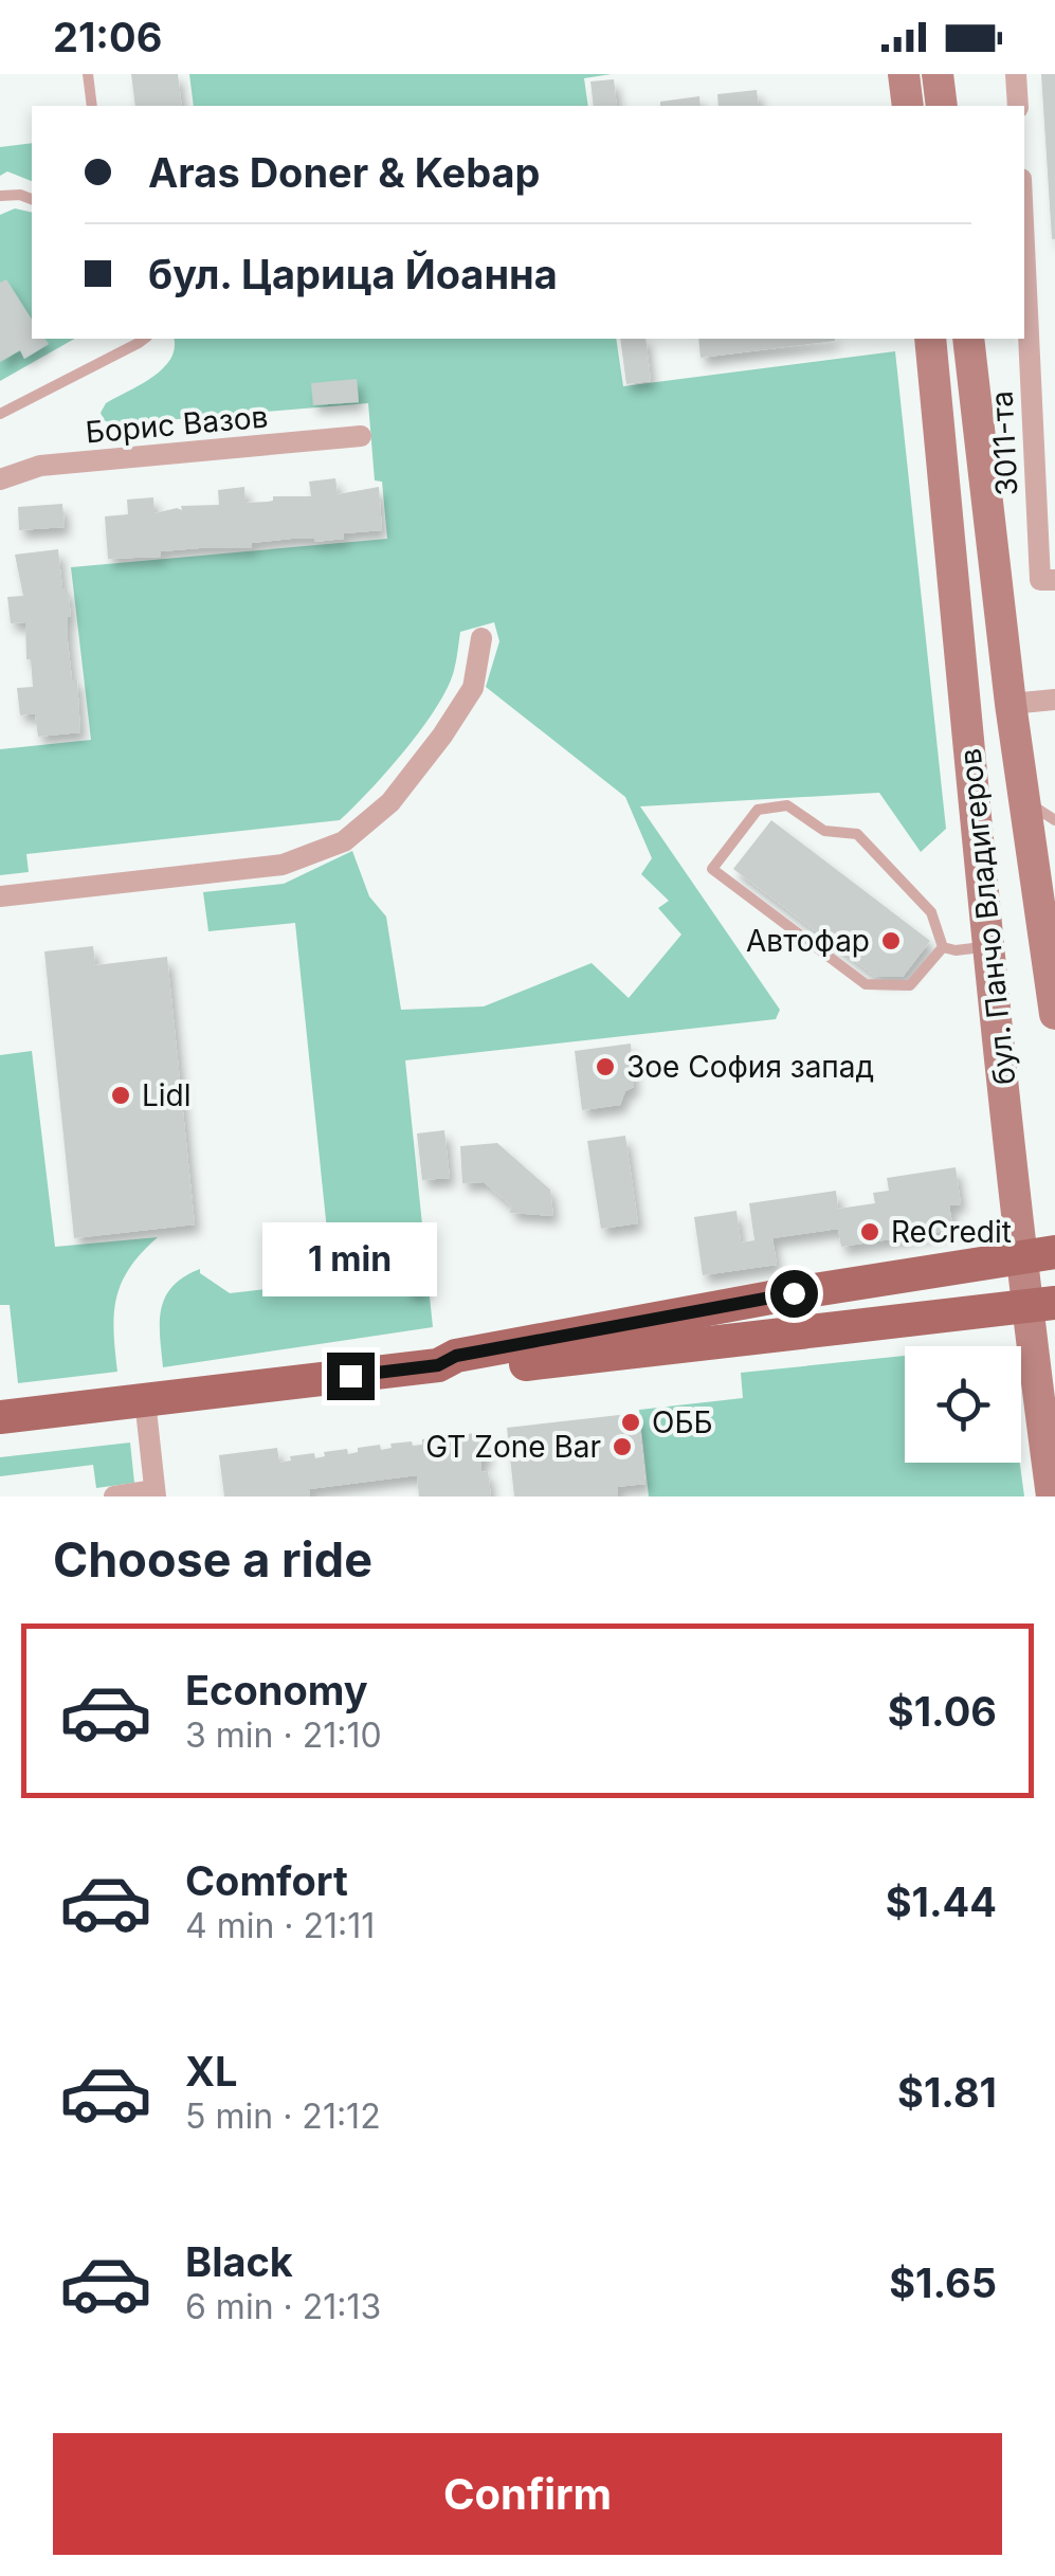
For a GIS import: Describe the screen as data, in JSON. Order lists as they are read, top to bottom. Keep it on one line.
{"streets":{"main road":["бул. Панчо Владигеров"],"street":["Борис Вазов","3011-та"]},"places":["Автофар","Зое София запад","Lidl","ReCredit","ОББ","GT Zone Bar"],"page":{"status":"21:06","banner":["Aras Doner & Kebap","бул. Царица Йоанна"],"bubble":"1 min","heading":"Choose a ride","list":[{"name":"Economy","note":"3 min · 21:10","value":"$1.06"},{"name":"Comfort","note":"4 min · 21:11","value":"$1.44"},{"name":"XL","note":"5 min · 21:12","value":"$1.81"},{"name":"Black","note":"6 min · 21:13","value":"$1.65"}],"buttons":"Confirm"}}
